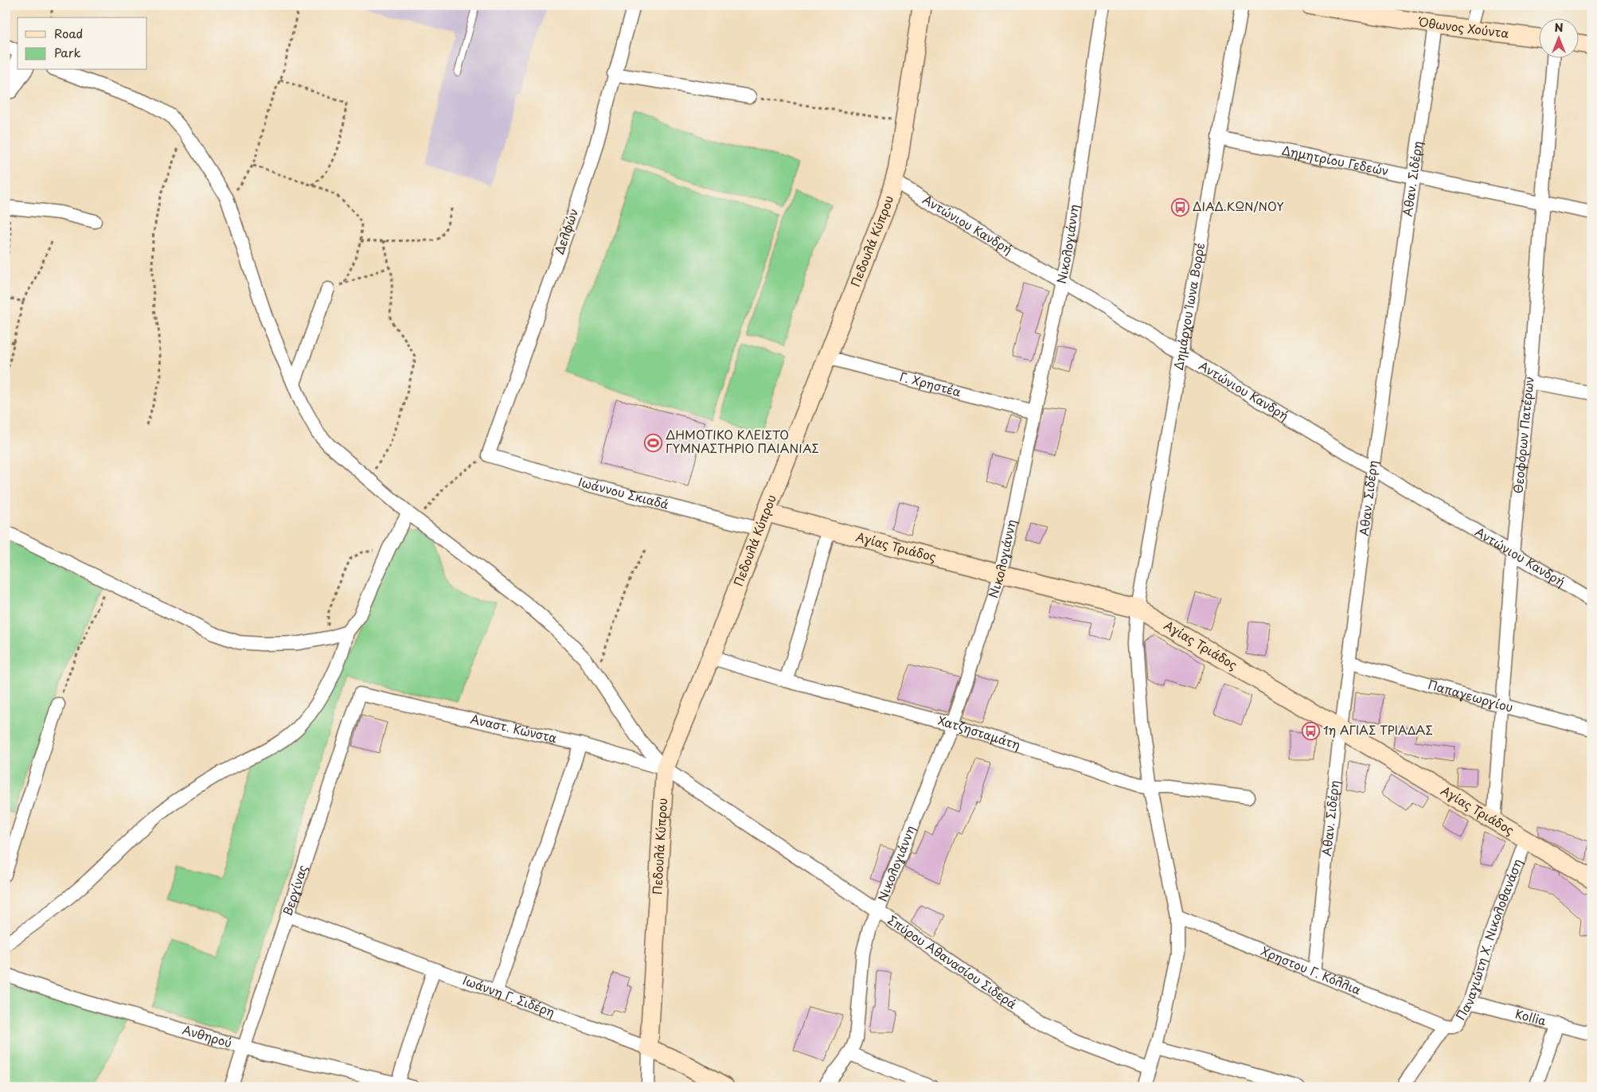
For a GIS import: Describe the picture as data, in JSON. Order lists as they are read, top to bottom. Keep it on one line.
{"streets":{"street":["Όθωνος Χούντα","Δημητρίου Γεδεών","Αθαν. Σιδέρη","Αντώνιου Κανδρή","Δελφών","Πεδουλά Κύπρου","Νικολογιάννη","Δημάρχου Ίωνα Βορρέ","Γ. Χρηστέα","Θεοφόρων Πατέρων","Ιωάννου Σκιαδά","Αγίας Τριάδος","Παπαγεωργίου","Αναστ. Κώνστα","Χατζησταμάτη","Βεργίνας","Παναγιώτη Χ. Νικολοθανάση","Σπύρου Αθανασίου Σιδερά","Χρηστου Γ. Κόλλια","Ιωάννη Γ. Σιδέρη","Kollia","Ανθηρού"]},"crossings":[["Όθωνος Χούντα","Αθαν. Σιδέρη"],["Δημητρίου Γεδεών","Αθαν. Σιδέρη"],["Δημητρίου Γεδεών","Δημάρχου Ίωνα Βορρέ"],["Δημητρίου Γεδεών","Θεοφόρων Πατέρων"],["Αθαν. Σιδέρη","Αντώνιου Κανδρή"],["Αθαν. Σιδέρη","Αγίας Τριάδος"],["Αθαν. Σιδέρη","Παπαγεωργίου"],["Αθαν. Σιδέρη","Χρηστου Γ. Κόλλια"],["Αντώνιου Κανδρή","Πεδουλά Κύπρου"],["Αντώνιου Κανδρή","Νικολογιάννη"],["Αντώνιου Κανδρή","Δημάρχου Ίωνα Βορρέ"],["Αντώνιου Κανδρή","Θεοφόρων Πατέρων"],["Δελφών","Ιωάννου Σκιαδά"],["Πεδουλά Κύπρου","Γ. Χρηστέα"],["Πεδουλά Κύπρου","Ιωάννου Σκιαδά"],["Πεδουλά Κύπρου","Αγίας Τριάδος"],["Πεδουλά Κύπρου","Αναστ. Κώνστα"],["Πεδουλά Κύπρου","Χατζησταμάτη"],["Πεδουλά Κύπρου","Σπύρου Αθανασίου Σιδερά"],["Πεδουλά Κύπρου","Ιωάννη Γ. Σιδέρη"],["Νικολογιάννη","Γ. Χρηστέα"],["Νικολογιάννη","Αγίας Τριάδος"],["Νικολογιάννη","Χατζησταμάτη"],["Νικολογιάννη","Σπύρου Αθανασίου Σιδερά"],["Δημάρχου Ίωνα Βορρέ","Αγίας Τριάδος"],["Δημάρχου Ίωνα Βορρέ","Χατζησταμάτη"],["Δημάρχου Ίωνα Βορρέ","Σπύρου Αθανασίου Σιδερά"],["Δημάρχου Ίωνα Βορρέ","Χρηστου Γ. Κόλλια"],["Θεοφόρων Πατέρων","Αγίας Τριάδος"],["Θεοφόρων Πατέρων","Παπαγεωργίου"],["Ιωάννου Σκιαδά","Αγίας Τριάδος"],["Αγίας Τριάδος","Παναγιώτη Χ. Νικολοθανάση"],["Αναστ. Κώνστα","Βεργίνας"],["Αναστ. Κώνστα","Σπύρου Αθανασίου Σιδερά"],["Βεργίνας","Ιωάννη Γ. Σιδέρη"],["Βεργίνας","Ανθηρού"],["Παναγιώτη Χ. Νικολοθανάση","Χρηστου Γ. Κόλλια"],["Παναγιώτη Χ. Νικολοθανάση","Kollia"]],"places":{"bus stop":["ΔΙΑΔ.ΚΩΝ/ΝΟΥ","1η ΑΓΙΑΣ ΤΡΙΑΔΑΣ"],"sports":["ΔΗΜΟΤΙΚΟ ΚΛΕΙΣΤΟ ΓΥΜΝΑΣΤΗΡΙΟ ΠΑΙΑΝΙΑΣ"]},"legend":["Road","Park"],"north":"top"}
